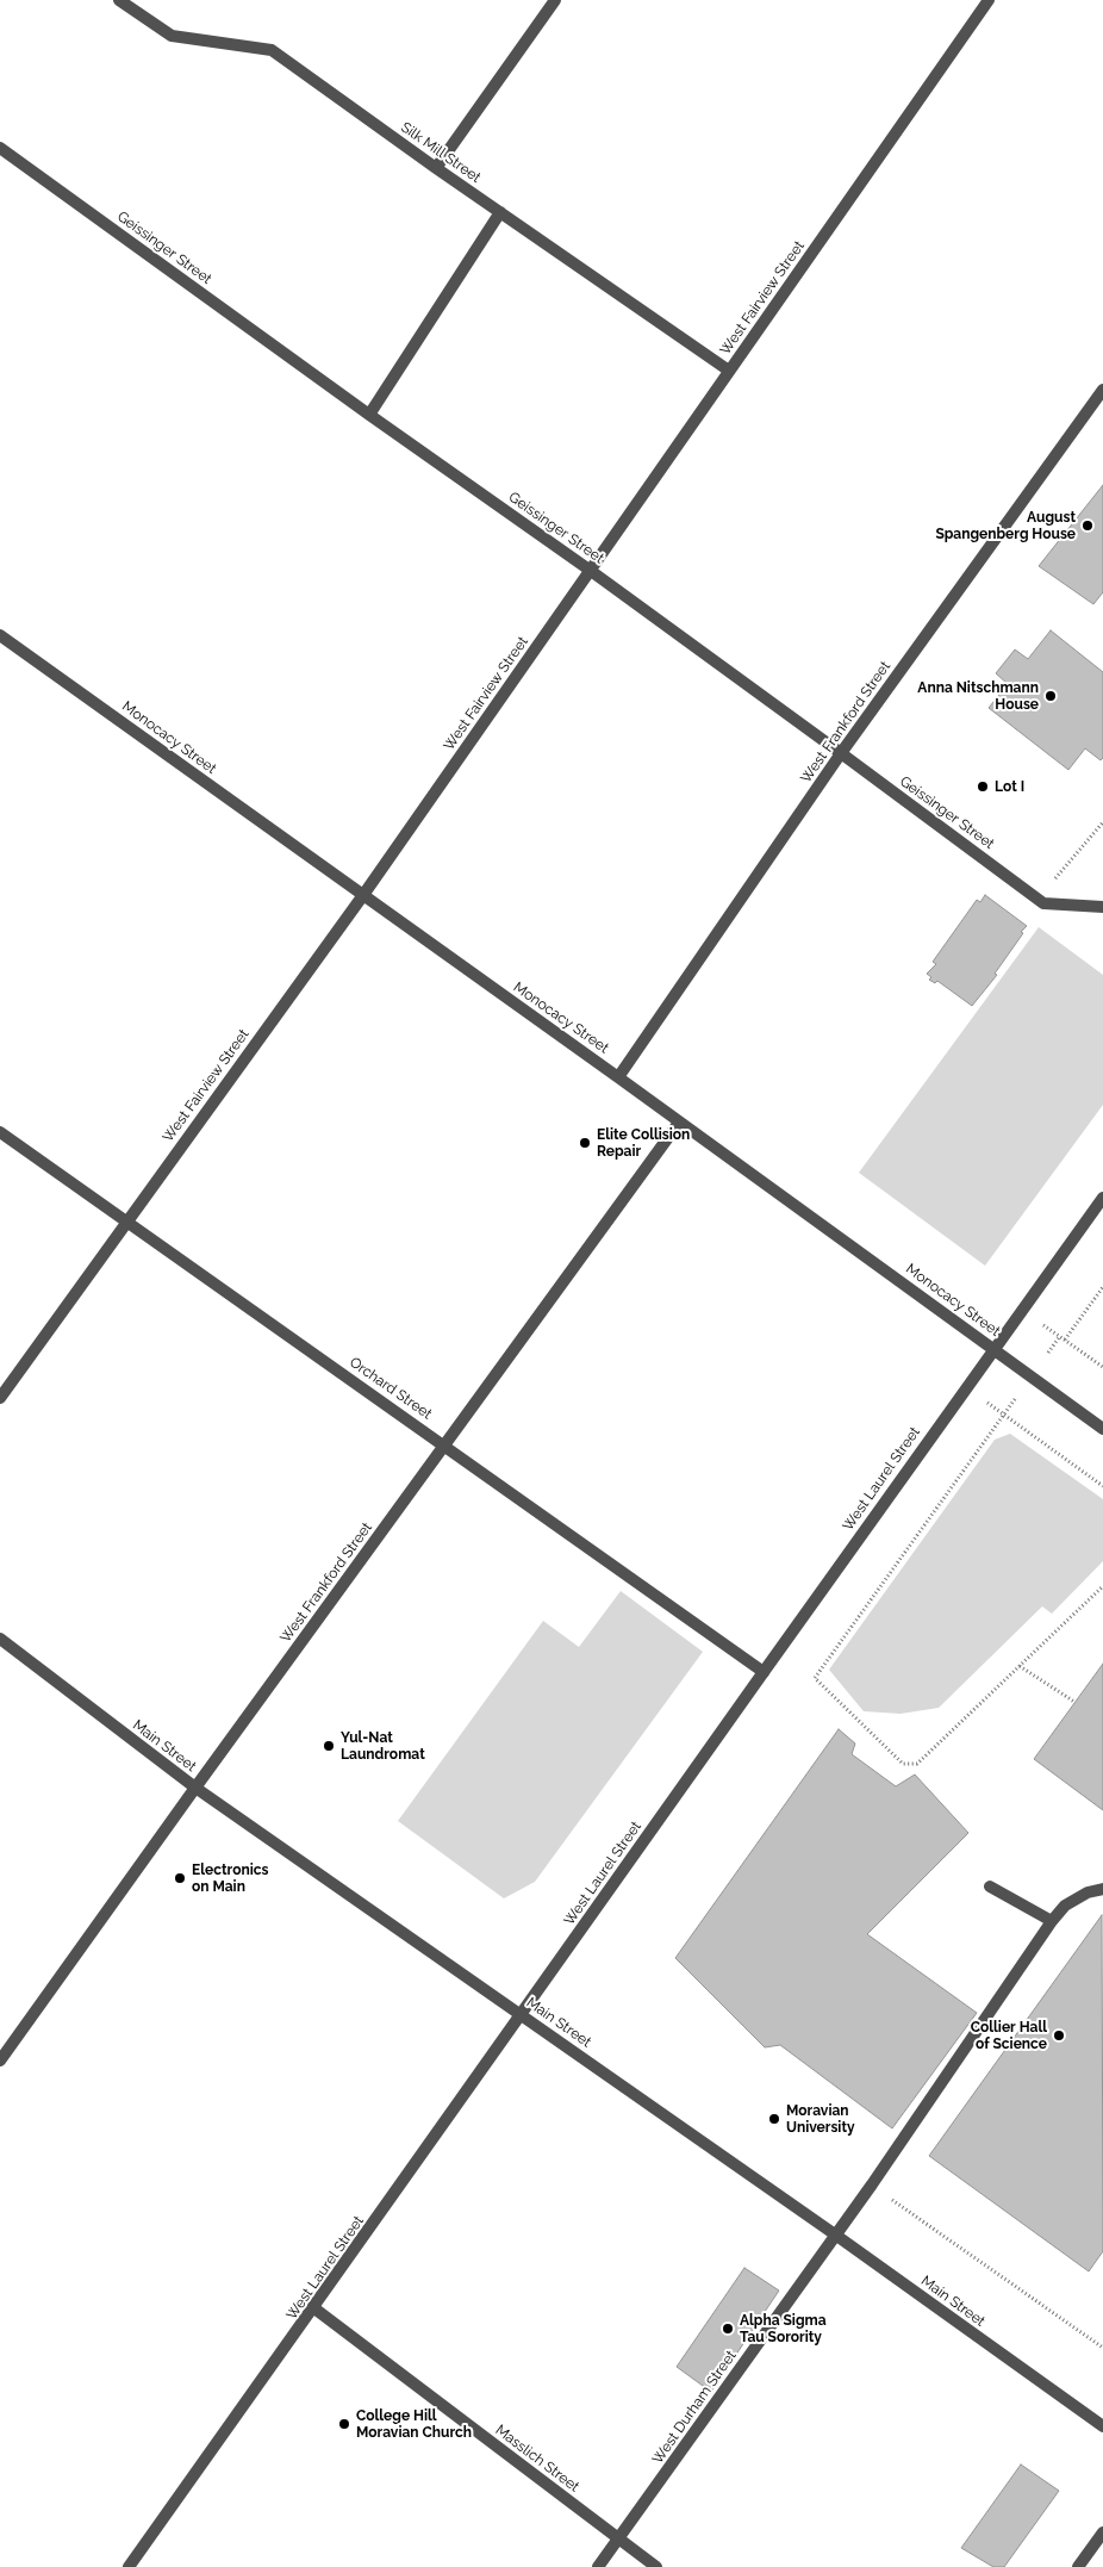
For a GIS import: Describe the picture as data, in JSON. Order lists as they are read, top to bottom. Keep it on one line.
{"streets":{"street":["Silk Mill Street","Geissinger Street","West Fairview Street","West Frankford Street","Monocacy Street","Orchard Street","West Laurel Street","Main Street","West Durham Street","Masslich Street"]},"crossings":[["Silk Mill Street","West Fairview Street"],["Geissinger Street","West Fairview Street"],["Geissinger Street","West Frankford Street"],["West Fairview Street","Monocacy Street"],["West Fairview Street","Orchard Street"],["West Frankford Street","Monocacy Street"],["West Frankford Street","Orchard Street"],["West Frankford Street","Main Street"],["Monocacy Street","West Laurel Street"],["Orchard Street","West Laurel Street"],["West Laurel Street","Main Street"],["West Laurel Street","Masslich Street"],["Main Street","West Durham Street"],["West Durham Street","Masslich Street"]],"places":["August Spangenberg House","Anna Nitschmann House","Lot I","Elite Collision Repair","Yul-Nat Laundromat","Electronics on Main","Collier Hall of Science","Moravian University","Alpha Sigma Tau Sorority","College Hill Moravian Church"]}
